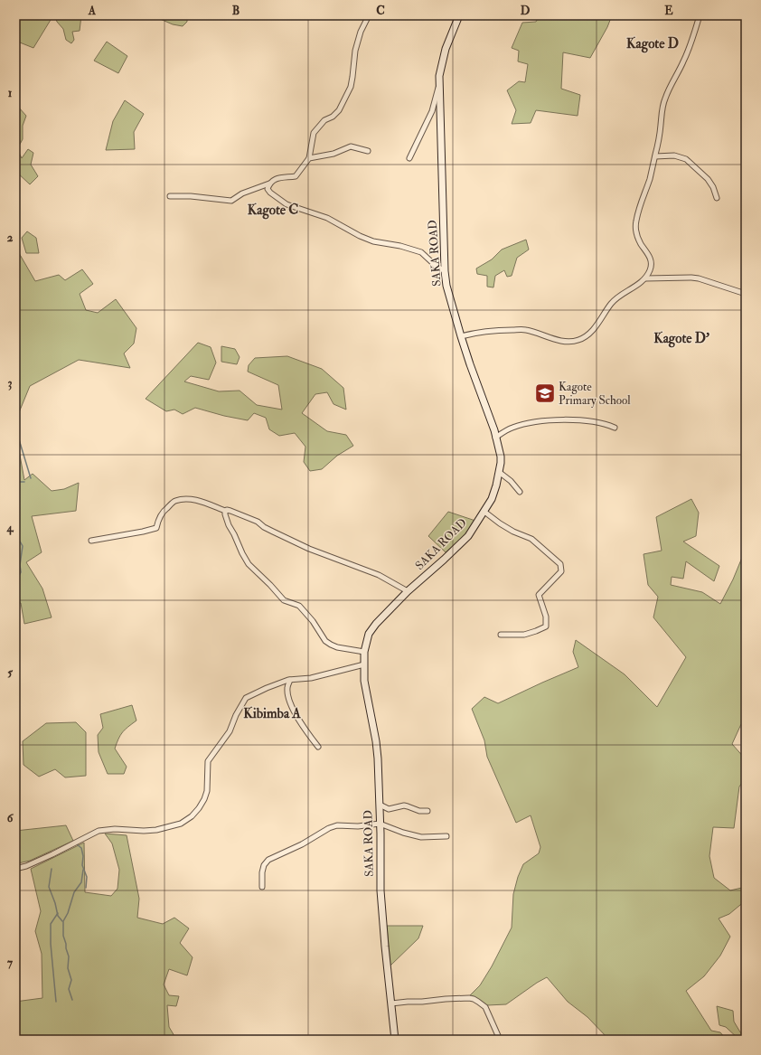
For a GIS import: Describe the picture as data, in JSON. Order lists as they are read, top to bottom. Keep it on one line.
{"streets":{"main road":["SAKA ROAD"]},"districts":["Kagote D","Kagote C","Kagote D'","Kibimba A"],"places":{"school or university":["Kagote Primary School"]},"grid":{"columns":["A","B","C","D","E"],"rows":["1","2","3","4","5","6","7"]}}
